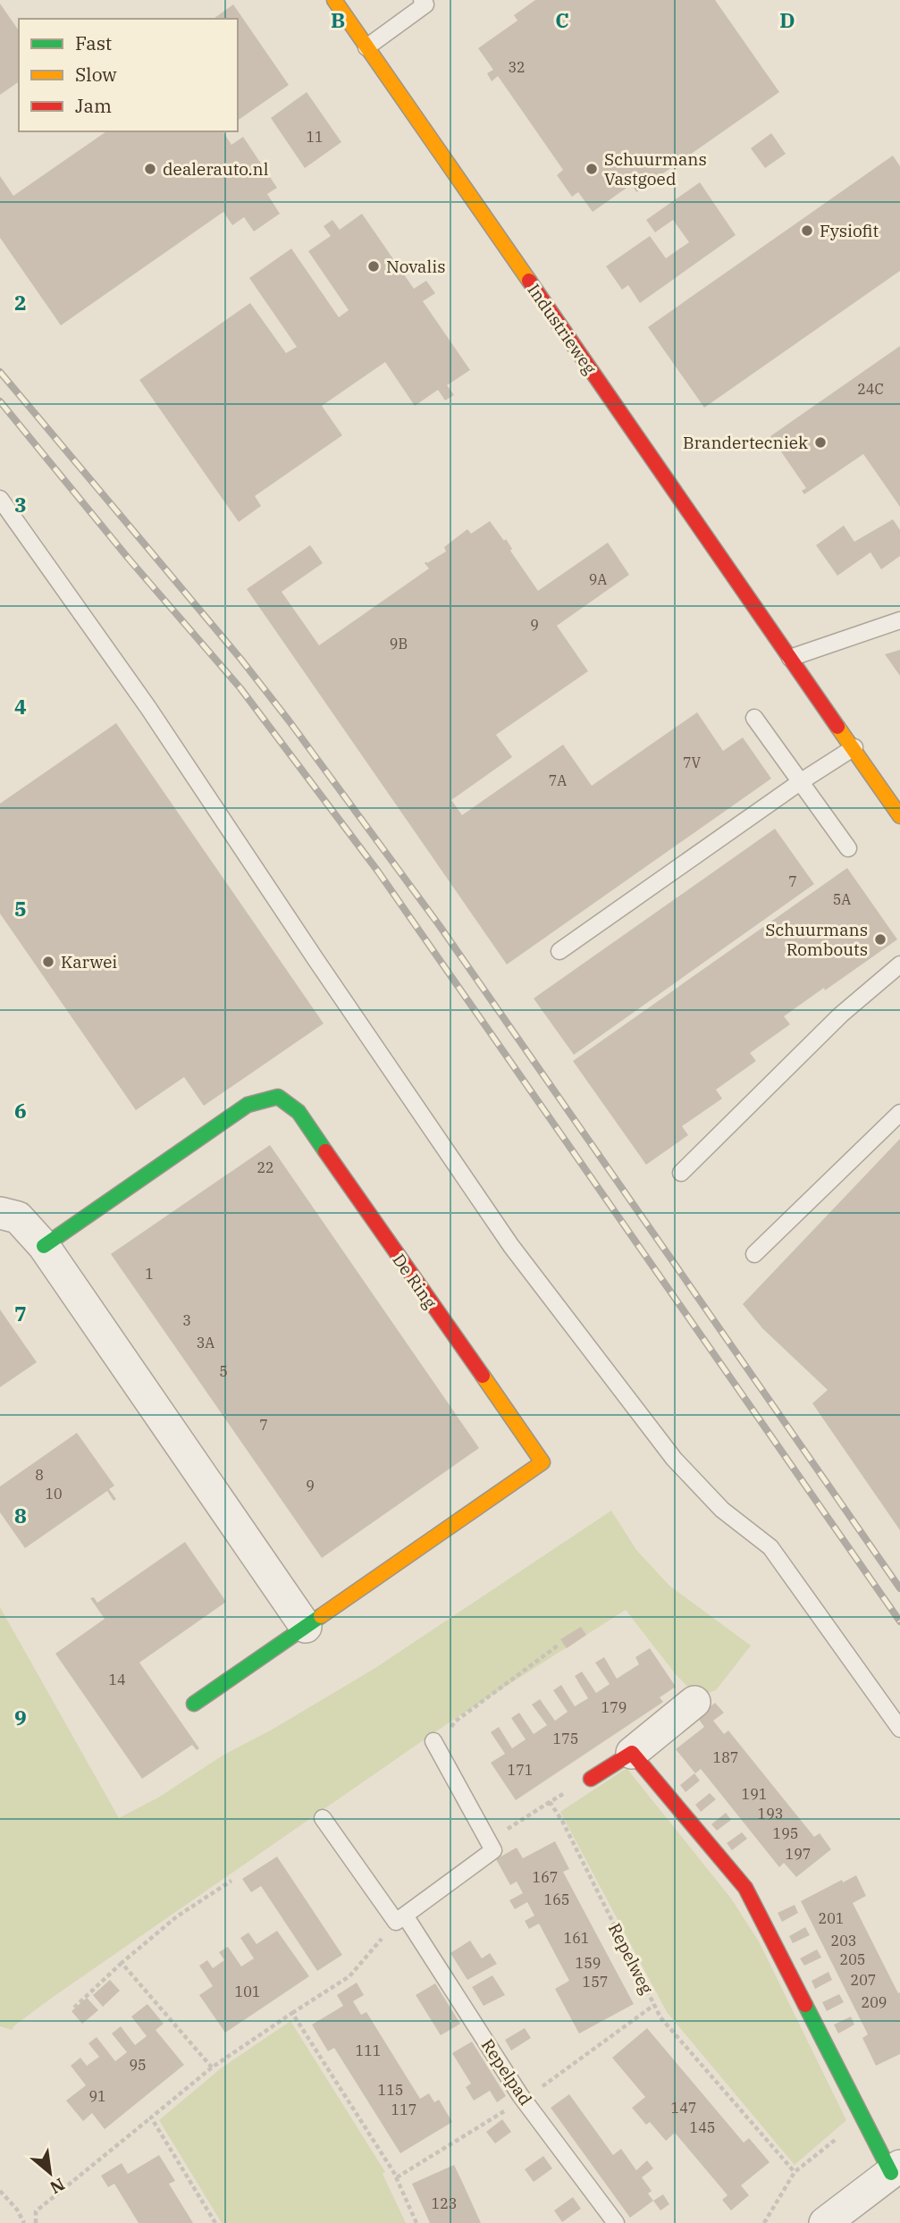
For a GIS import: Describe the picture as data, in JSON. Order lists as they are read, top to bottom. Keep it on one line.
{"streets":{"street":["Industrieweg","De Ring"],"lane":["Repelpad"],"path":["Repelweg"]},"places":["dealerauto.nl","Schuurmans Vastgoed","Fysiofit","Novalis","Brandertecniek","Schuurmans Rombouts","Karwei"],"house_numbers":["32","11","24C","9A","9","9B","7V","7A","7","5A","22","1","3","3A","5","7","8","9","10","14","179","175","187","171","191","193","195","197","167","165","201","161","203","205","159","207","157","101","209","111","95","115","91","147","117","145","123"],"legend":["Fast","Slow","Jam"],"north":"bottom right","grid":{"columns":["B","C","D"],"rows":["2","3","4","5","6","7","8","9"]}}
